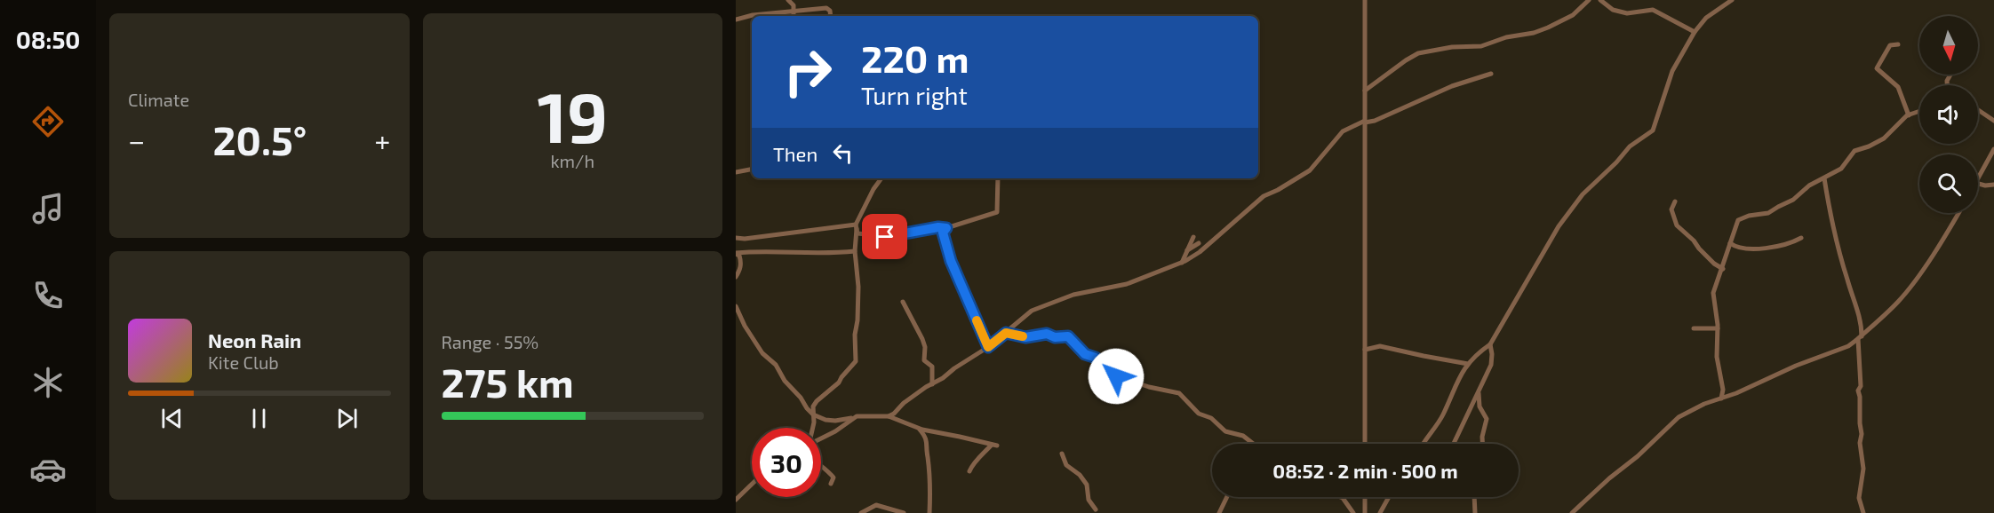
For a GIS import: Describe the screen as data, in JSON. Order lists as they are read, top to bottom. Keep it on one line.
{"north":"bottom","page":{"tabs":"08:50","tile":["Climate",["19","km/h"],["Range · 55%","275 km"]],"turn":["220 m","Turn right"],"heat":["−","20.5°","+"],"then":"Then","song":["Neon Rain","Kite Club"],"limit":"30","trip":"08:52 · 2 min · 500 m"}}
